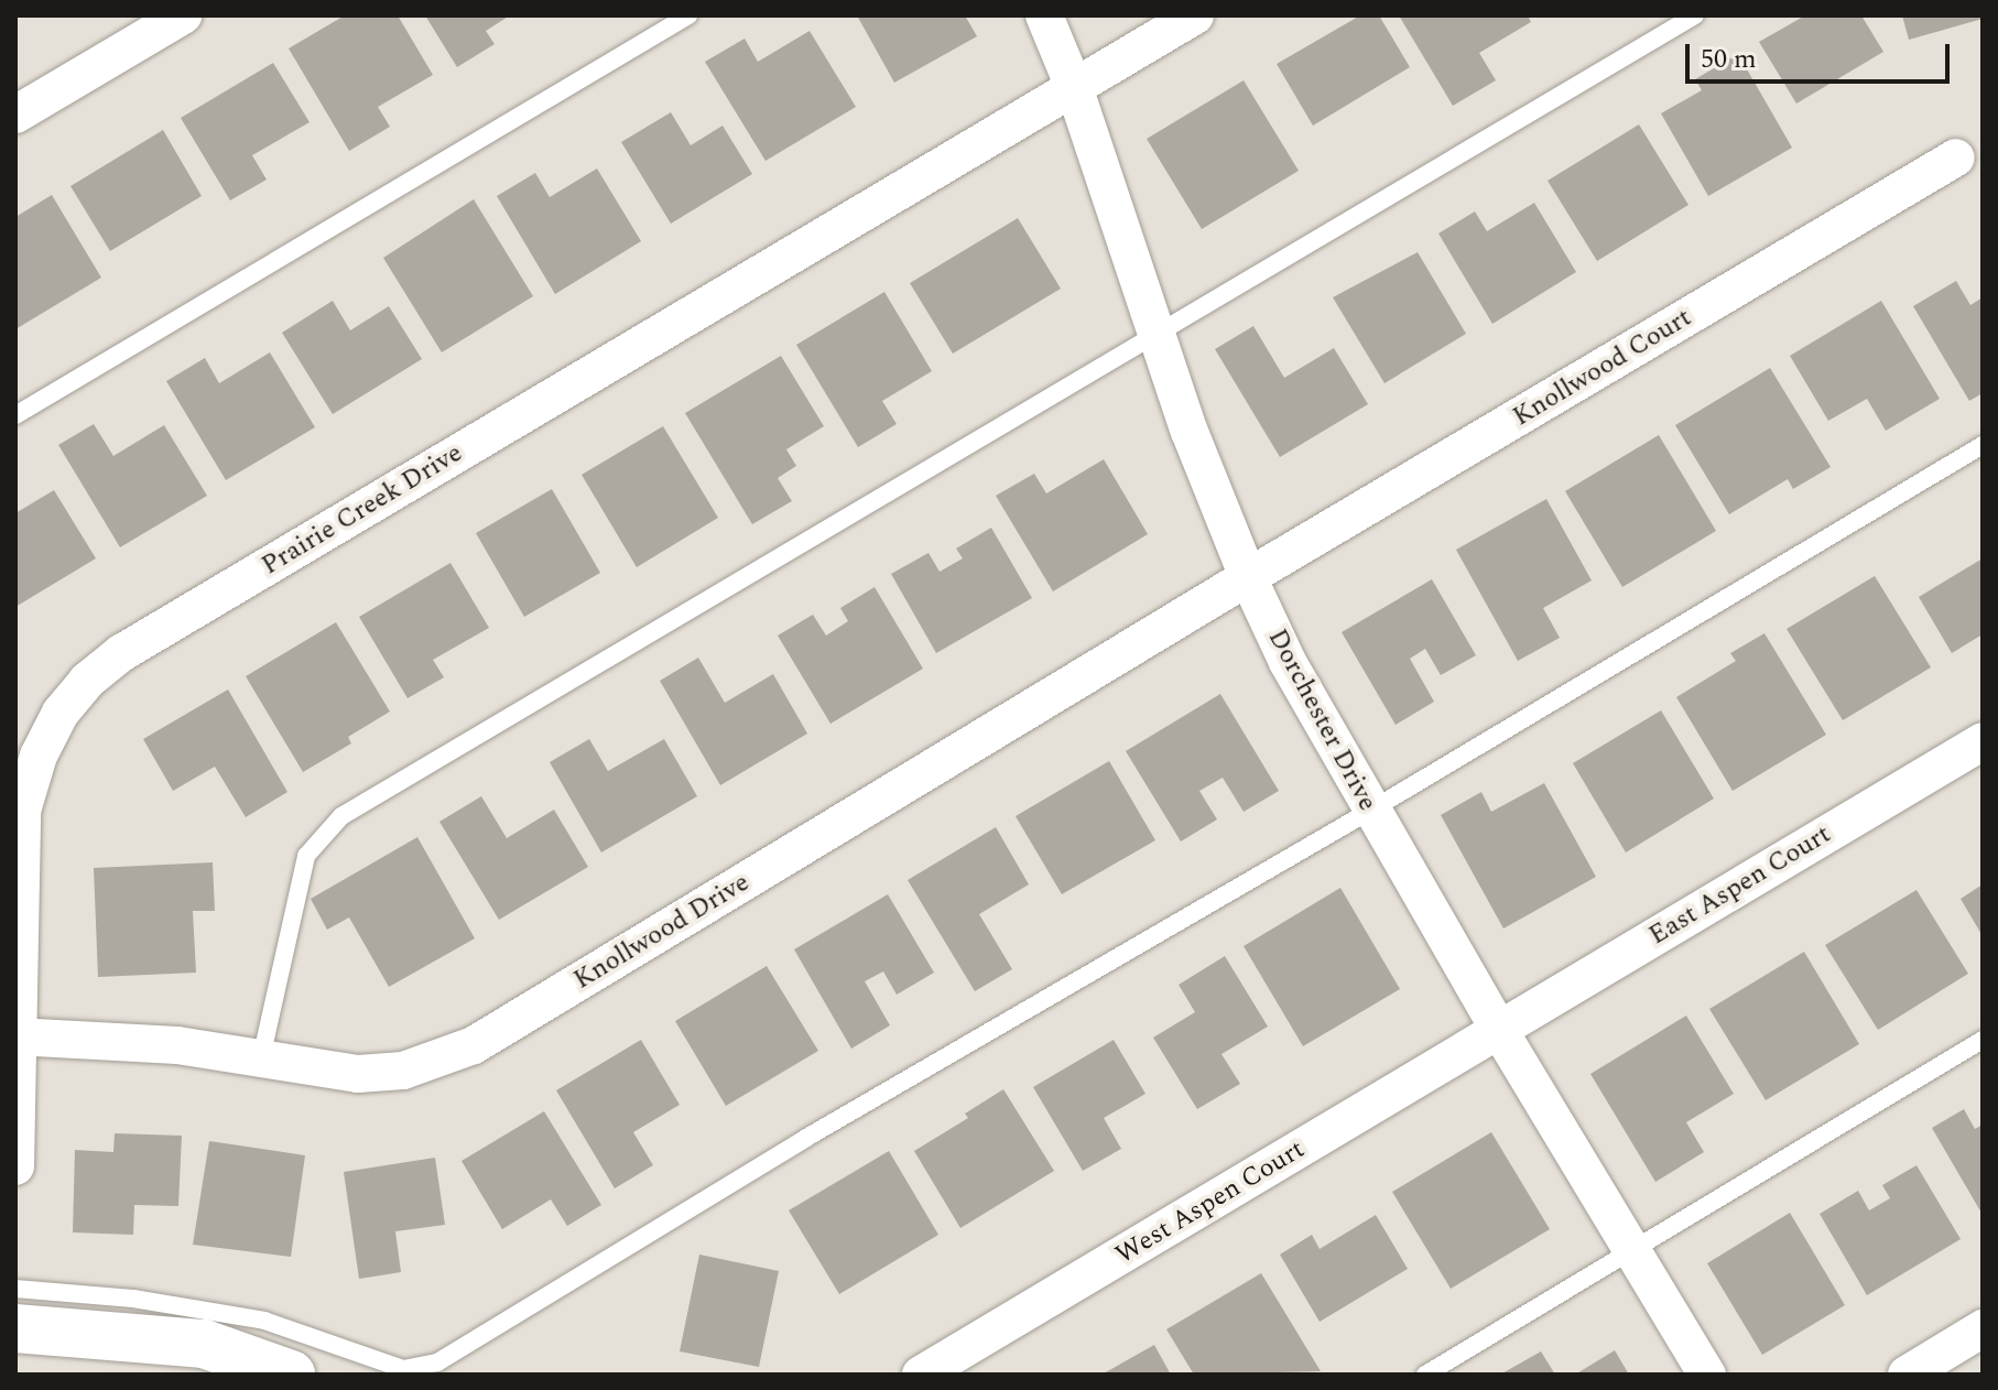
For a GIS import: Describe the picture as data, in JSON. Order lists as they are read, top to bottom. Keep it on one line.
{"streets":{"street":["Knollwood Court","Prairie Creek Drive","Dorchester Drive","East Aspen Court","Knollwood Drive","West Aspen Court"]},"crossings":[["Knollwood Court","Dorchester Drive"],["Knollwood Court","Knollwood Drive"],["Prairie Creek Drive","Dorchester Drive"],["Prairie Creek Drive","Knollwood Drive"],["Dorchester Drive","East Aspen Court"],["Dorchester Drive","Knollwood Drive"],["Dorchester Drive","West Aspen Court"],["East Aspen Court","West Aspen Court"]],"scale_bar":"50 m"}
